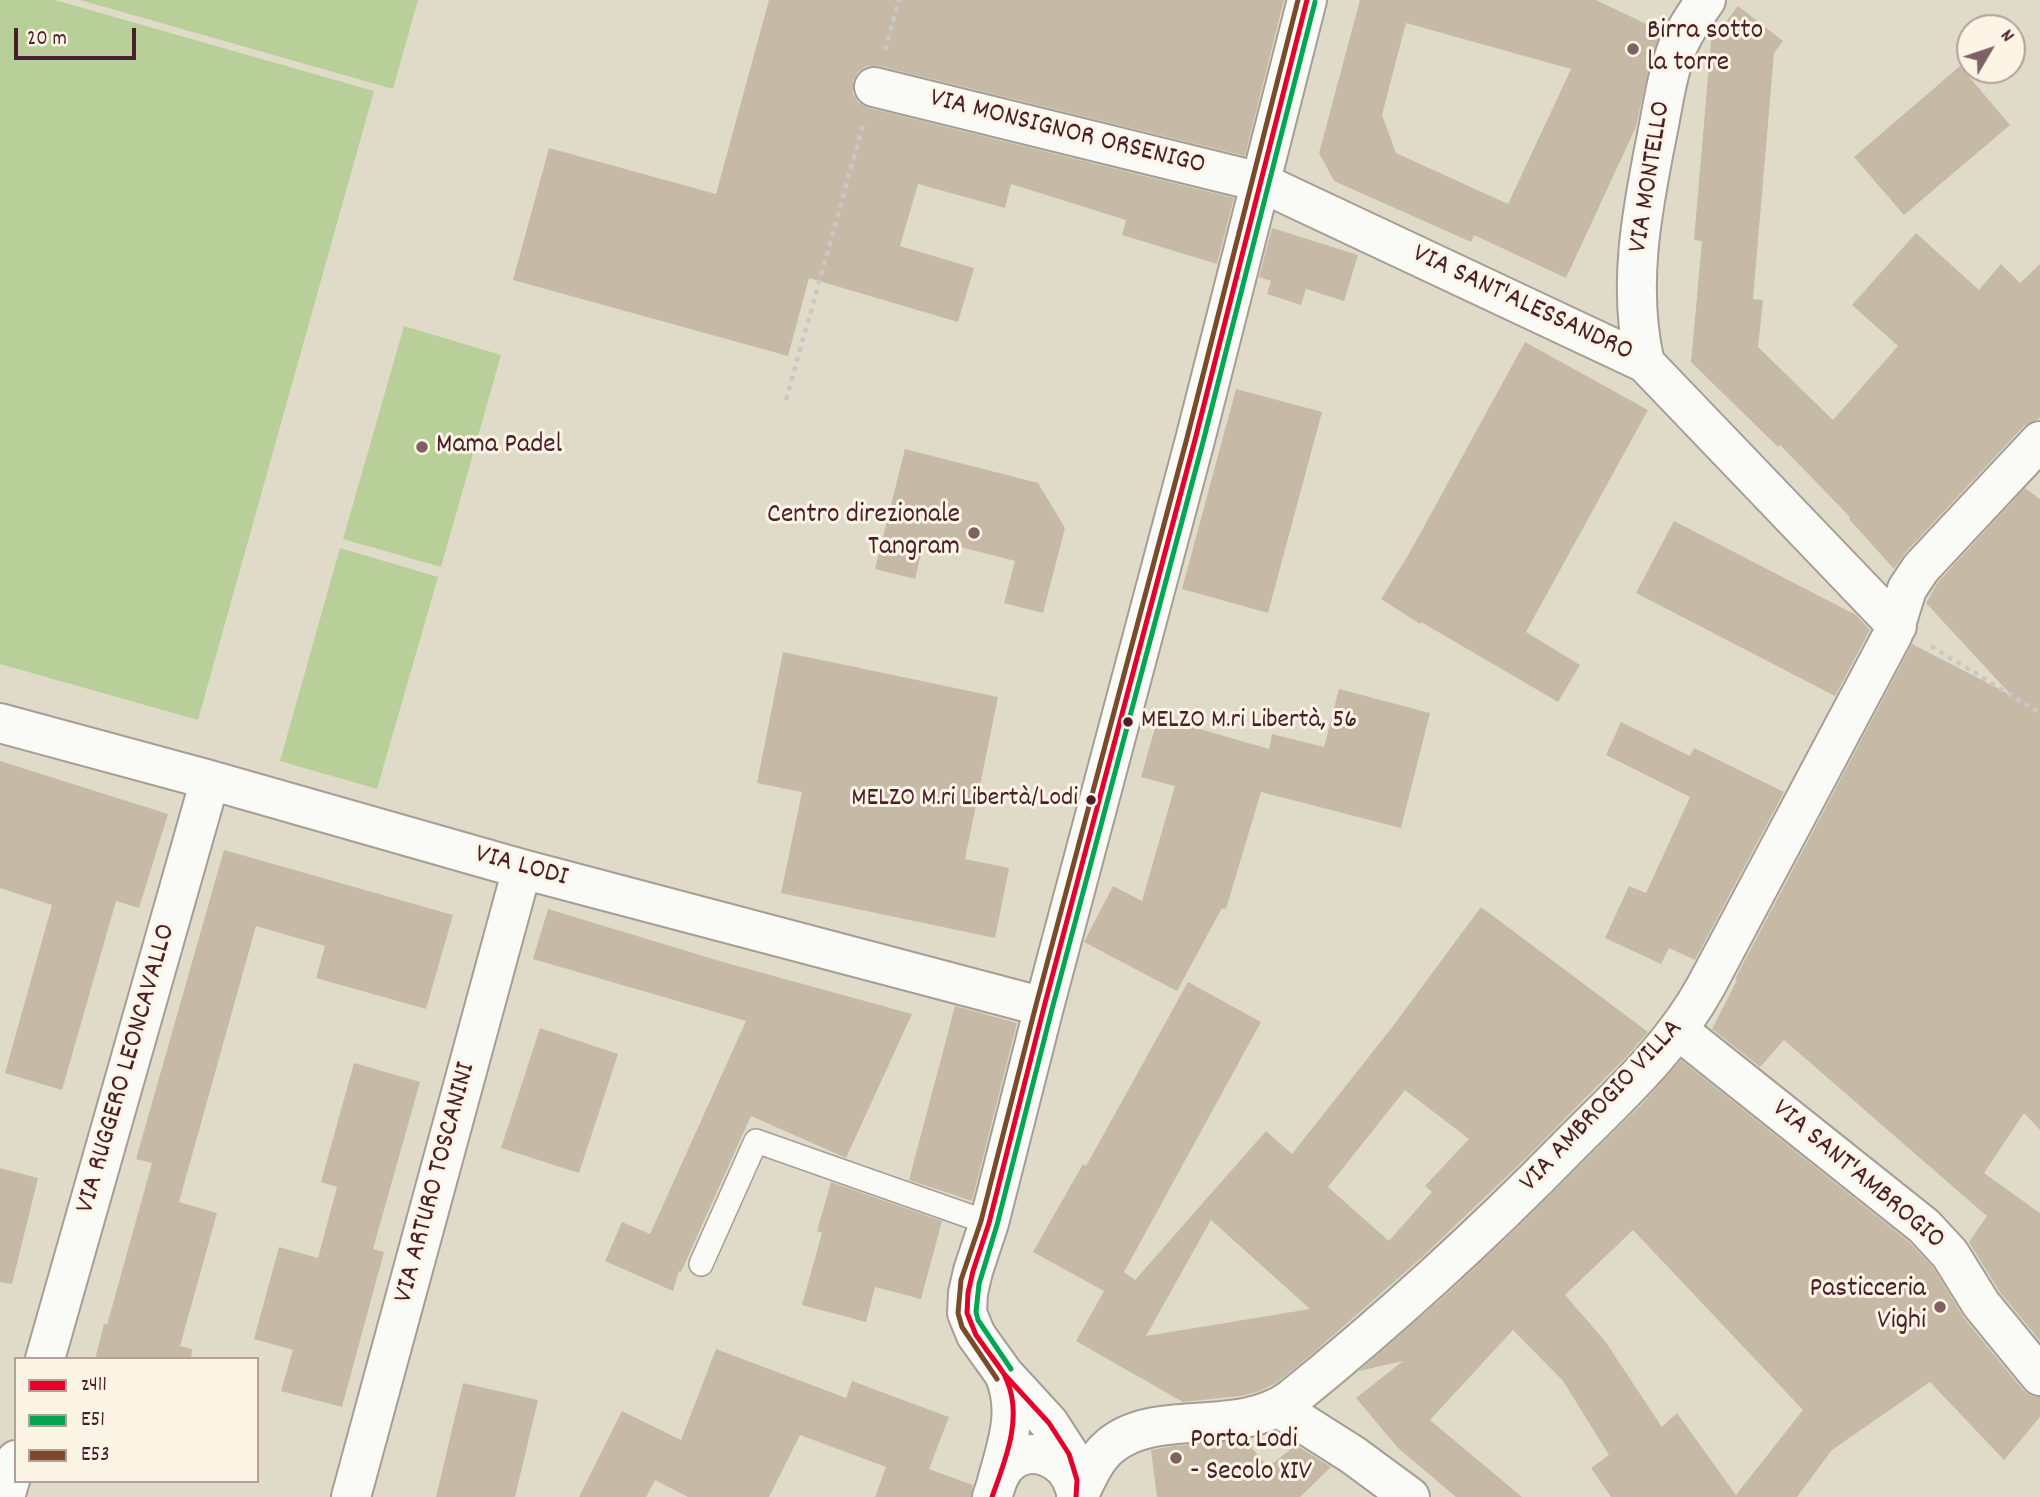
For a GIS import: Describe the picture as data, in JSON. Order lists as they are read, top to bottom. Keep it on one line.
{"streets":{"street":["VIA MONSIGNOR ORSENIGO","VIA MONTELLO","VIA SANT'ALESSANDRO","VIA LODI","VIA RUGGERO LEONCAVALLO","VIA AMBROGIO VILLA","VIA SANT'AMBROGIO","VIA ARTURO TOSCANINI"]},"crossings":[["VIA MONSIGNOR ORSENIGO","VIA SANT'ALESSANDRO"],["VIA MONTELLO","VIA SANT'ALESSANDRO"],["VIA SANT'ALESSANDRO","VIA AMBROGIO VILLA"],["VIA LODI","VIA RUGGERO LEONCAVALLO"],["VIA LODI","VIA ARTURO TOSCANINI"],["VIA AMBROGIO VILLA","VIA SANT'AMBROGIO"]],"places":["Birra sotto la torre","Mama Padel","Centro direzionale Tangram","MELZO M.ri Libertà, 56","MELZO M.ri Libertà/Lodi","Pasticceria Vighi","Porta Lodi - Secolo XIV"],"lines":["transit line z411","transit line E53","transit line E51"],"legend":["z411","E51","E53"],"scale_bar":"20 m","north":"top right"}
